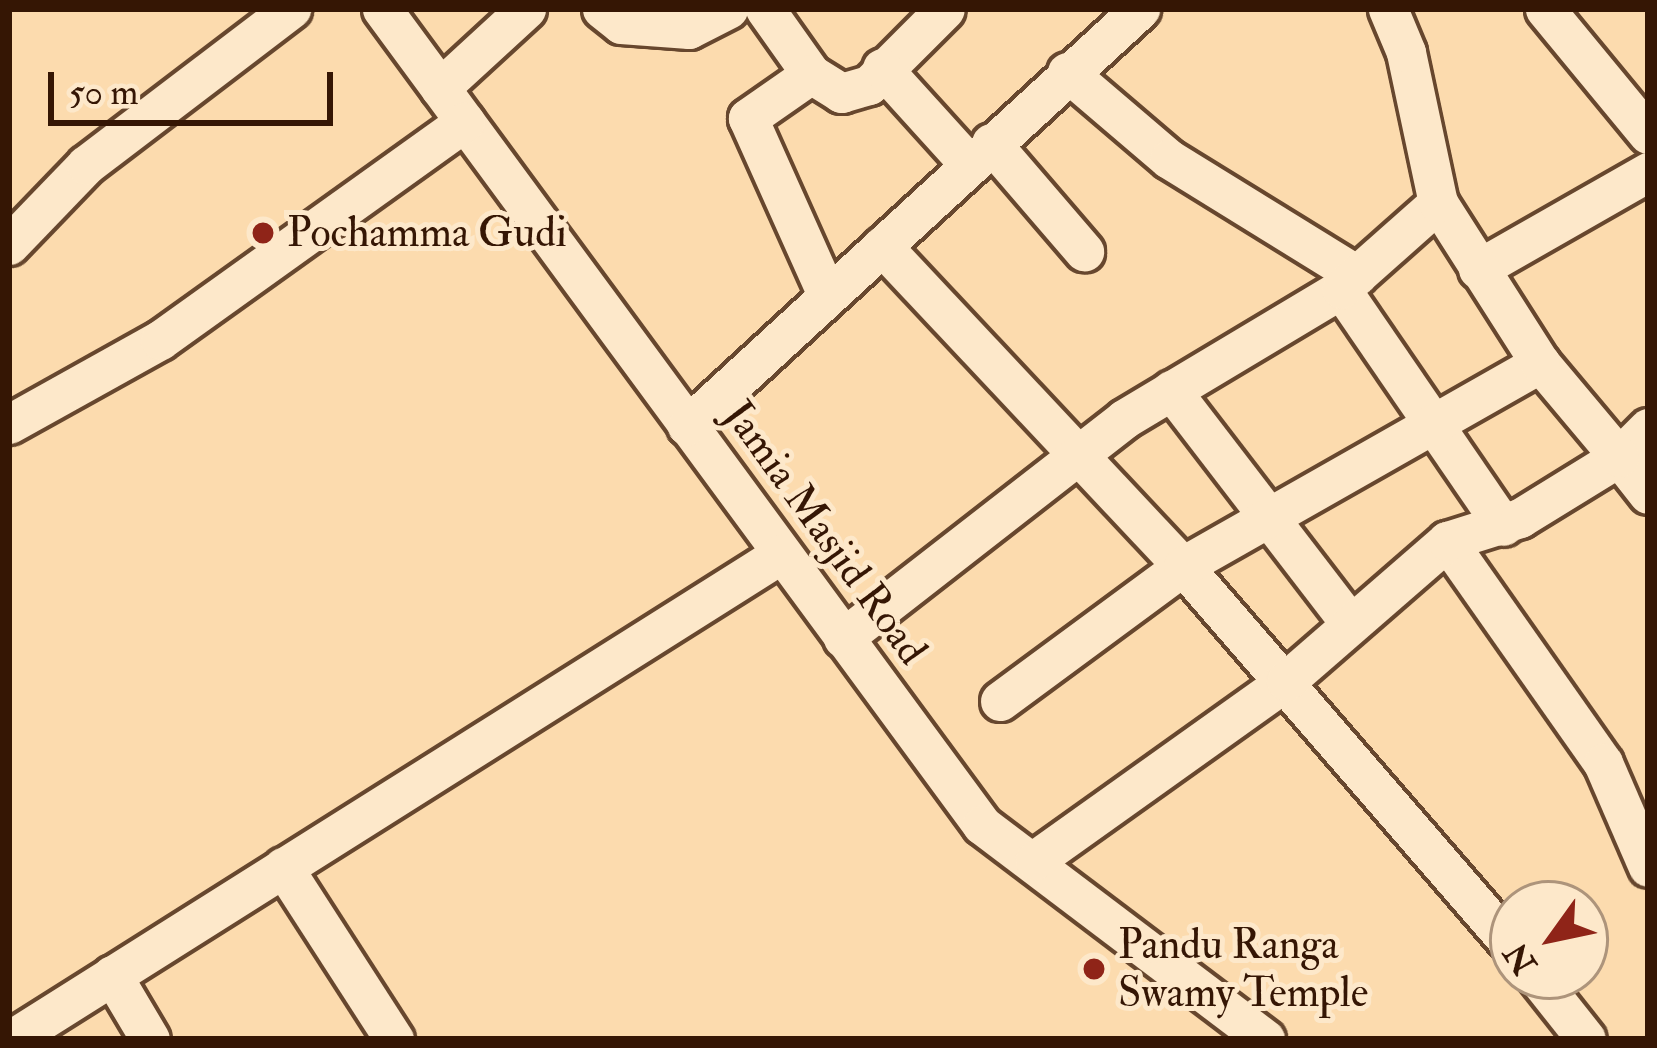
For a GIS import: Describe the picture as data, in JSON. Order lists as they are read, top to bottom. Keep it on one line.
{"streets":{"street":["Jamia Masjid Road"]},"places":["Pochamma Gudi","Pandu Ranga Swamy Temple"],"scale_bar":"50 m","north":"bottom left"}
